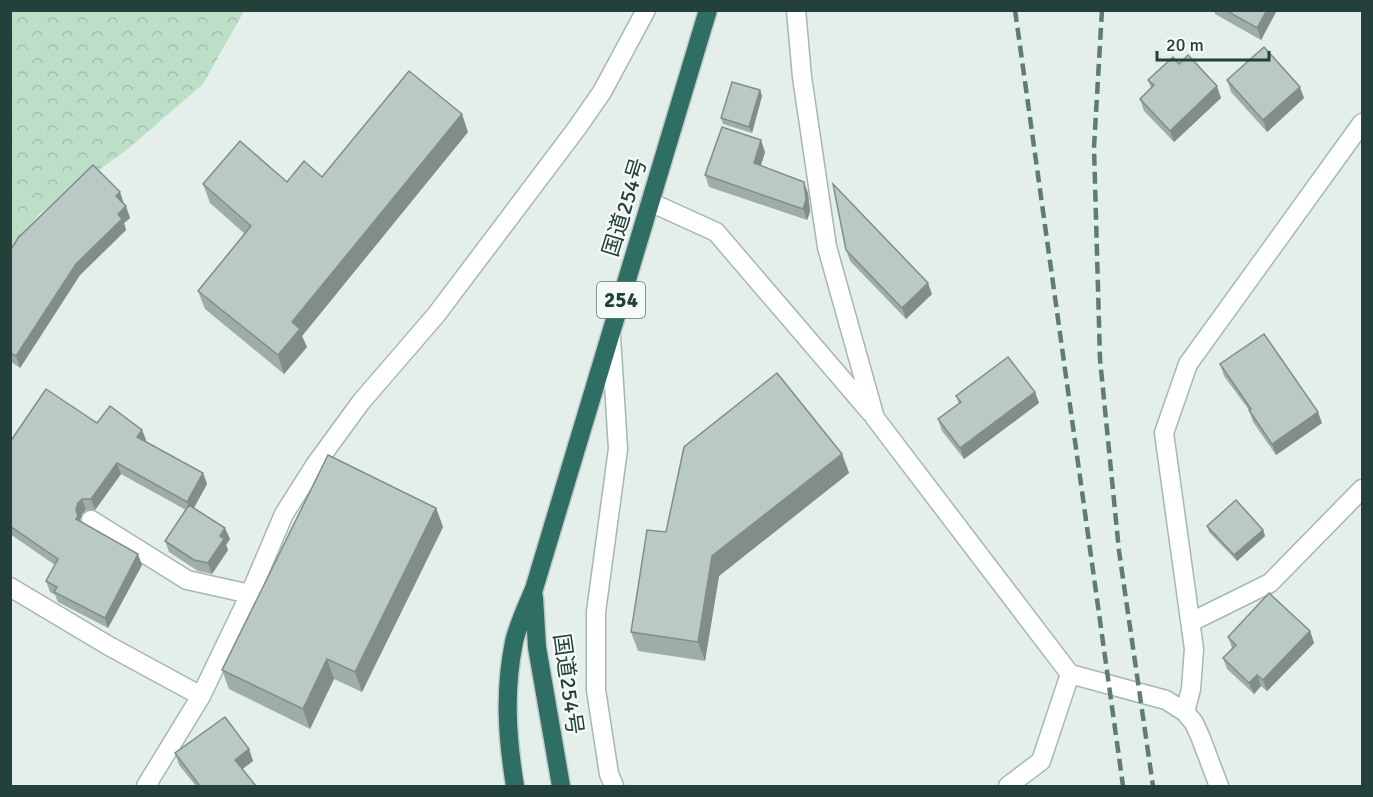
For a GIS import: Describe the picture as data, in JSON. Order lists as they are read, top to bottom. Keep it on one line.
{"streets":{"highway":["国道254号","254"]},"scale_bar":"20 m"}
